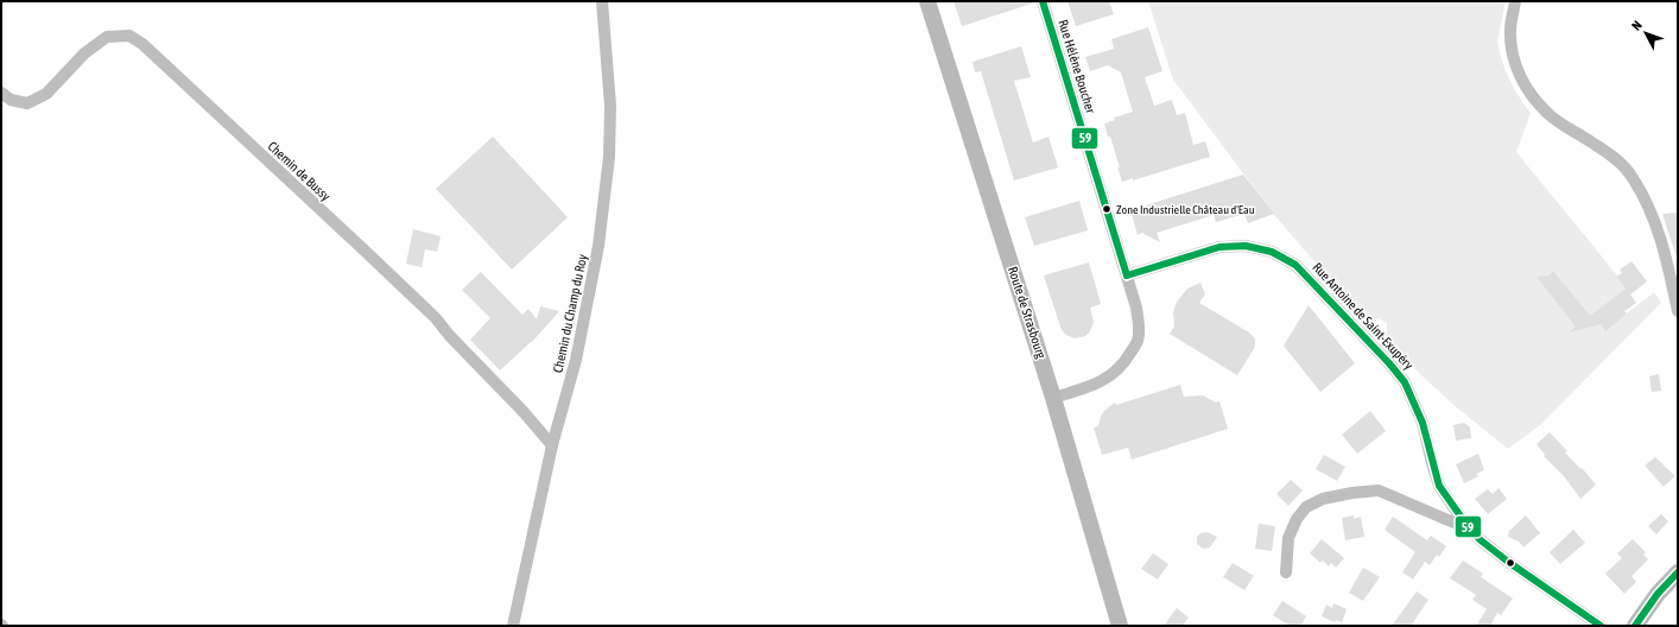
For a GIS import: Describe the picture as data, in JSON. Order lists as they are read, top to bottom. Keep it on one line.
{"streets":{"main road":["Route de Strasbourg"],"street":["Rue Hélène Boucher","Chemin de Bussy","Chemin du Champ du Roy","Rue Antoine de Saint-Exupéry"]},"crossings":[["Rue Hélène Boucher","Route de Strasbourg"],["Rue Hélène Boucher","Rue Antoine de Saint-Exupéry"],["Chemin de Bussy","Chemin du Champ du Roy"]],"places":["Zone Industrielle Château d'Eau"],"lines":["transit line 59"],"north":"top left"}
